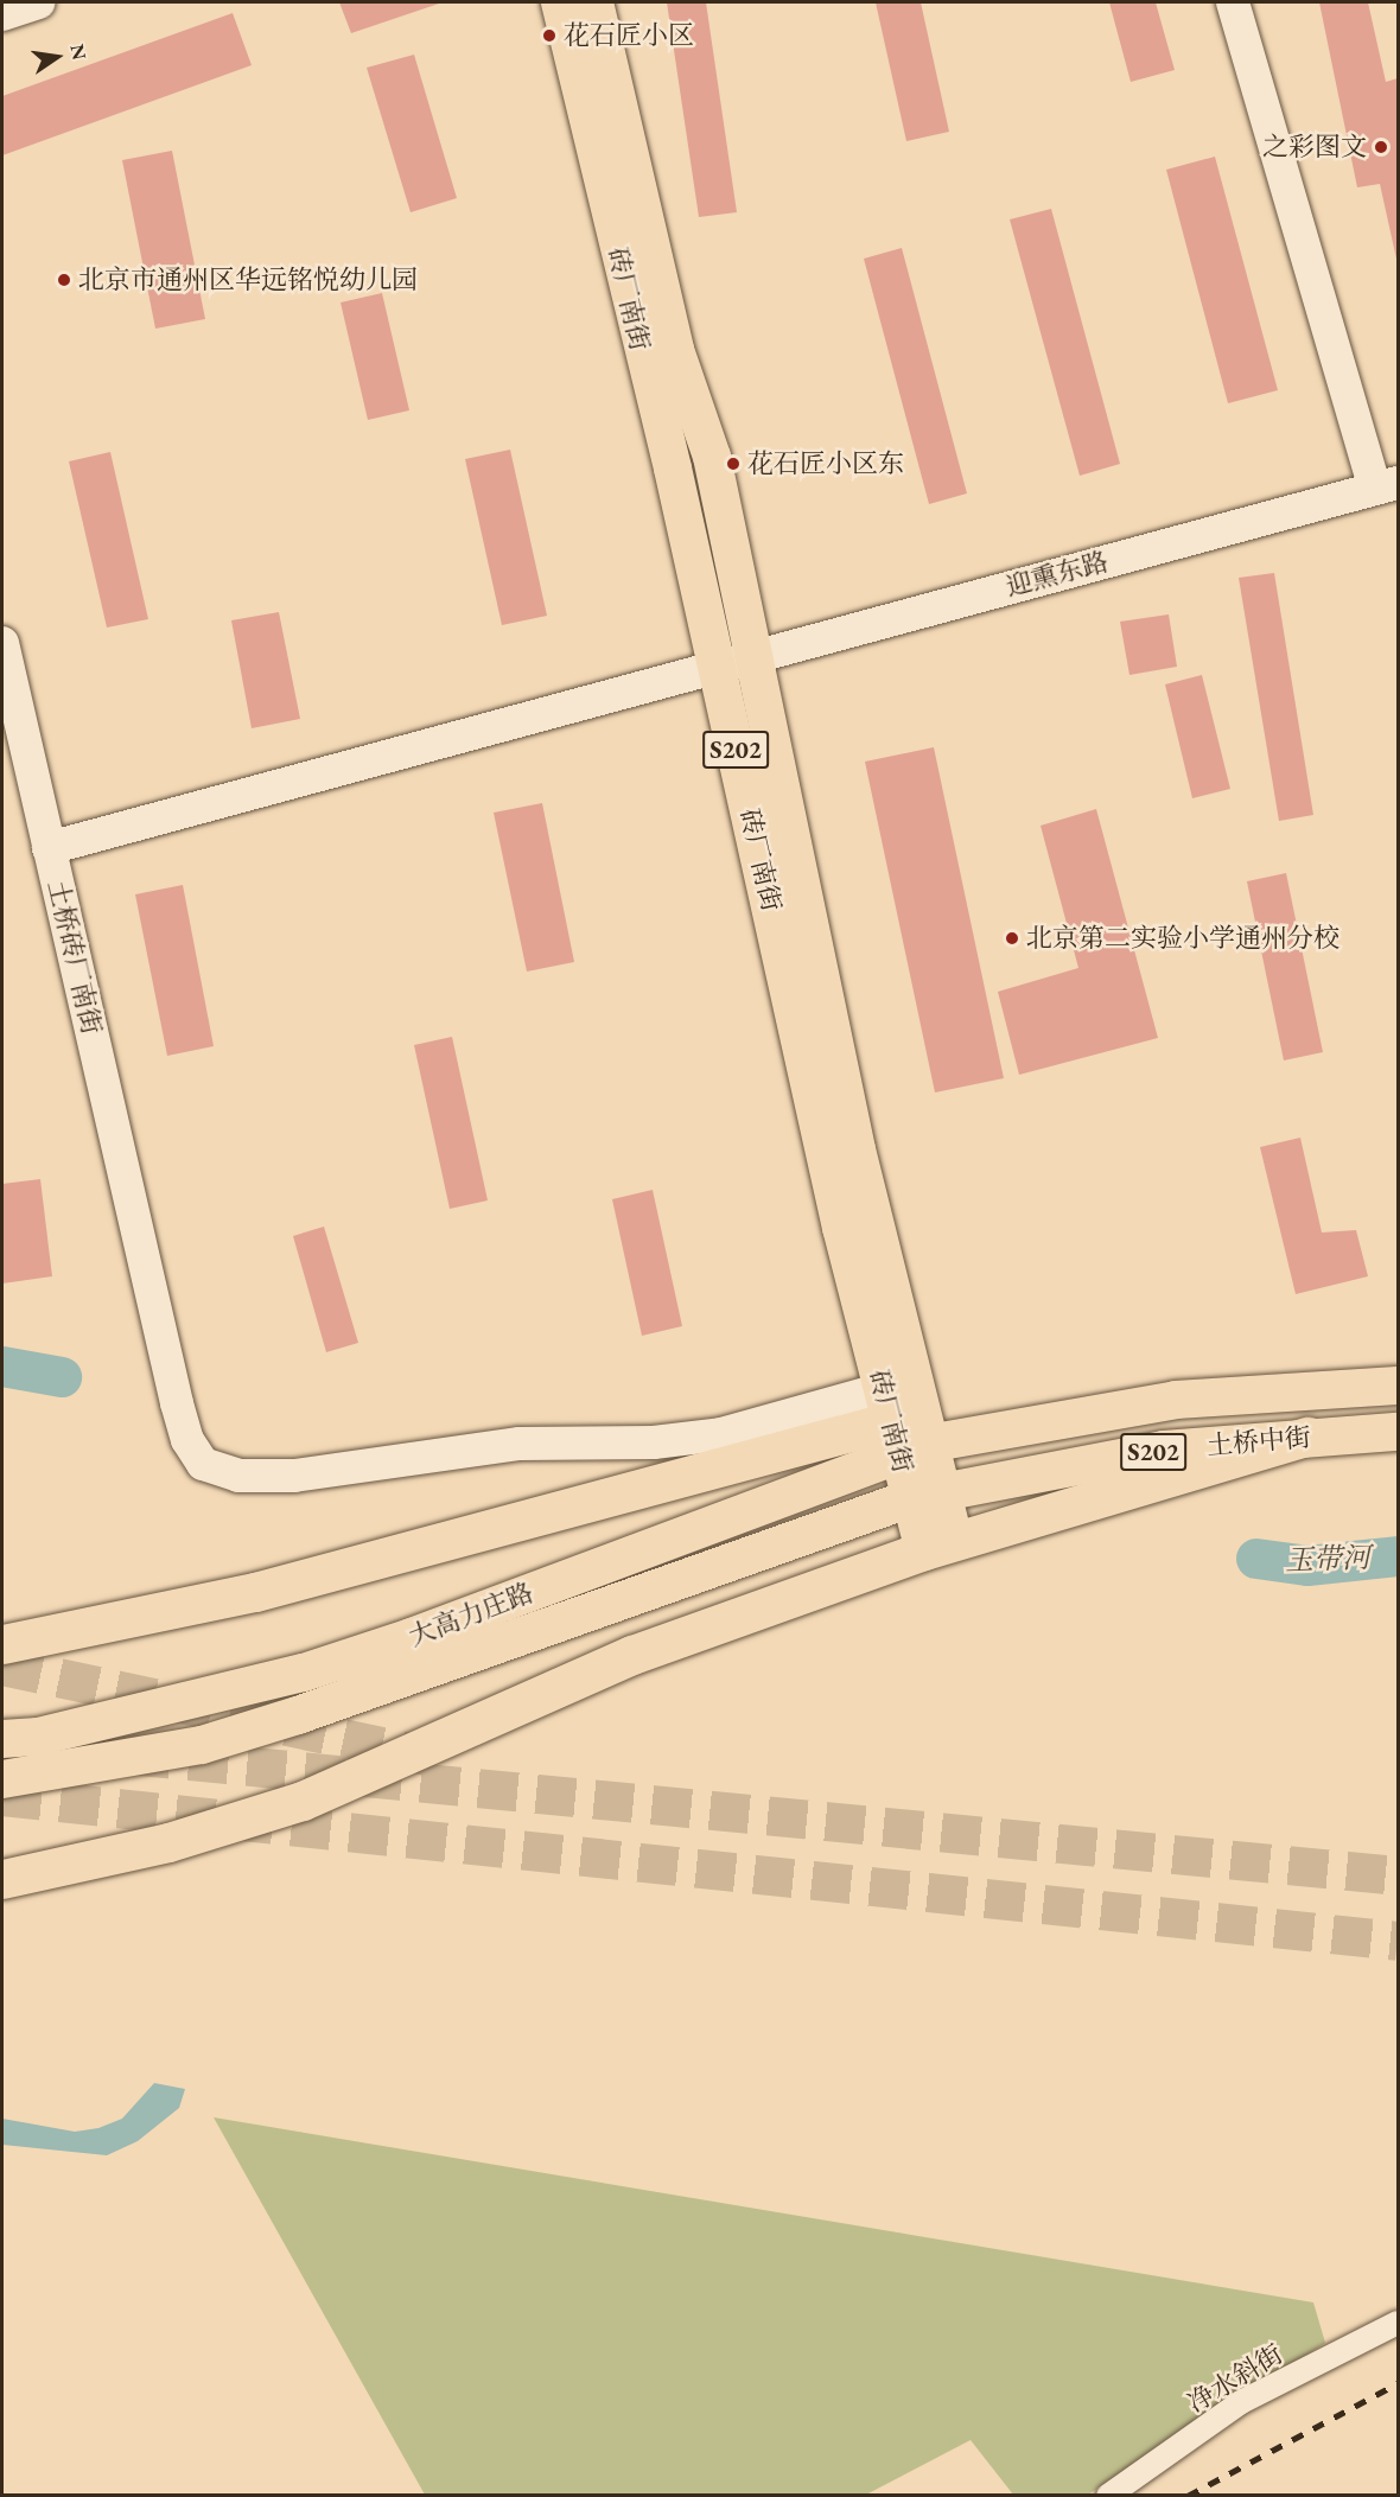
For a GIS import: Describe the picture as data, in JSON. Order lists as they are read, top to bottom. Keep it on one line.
{"streets":{"main road":["砖厂南街","S202","土桥中街","大高力庄路"],"street":["迎熏东路","土桥砖厂南街","净水斜街"]},"crossings":[["砖厂南街","迎熏东路"],["砖厂南街","土桥砖厂南街"],["砖厂南街","土桥中街"],["砖厂南街","大高力庄路"],["迎熏东路","土桥砖厂南街"],["土桥砖厂南街","大高力庄路"],["土桥中街","大高力庄路"]],"water":["玉带河"],"places":["花石匠小区","之彩图文","北京市通州区华远铭悦幼儿园","花石匠小区东","北京第二实验小学通州分校"],"north":"right"}
